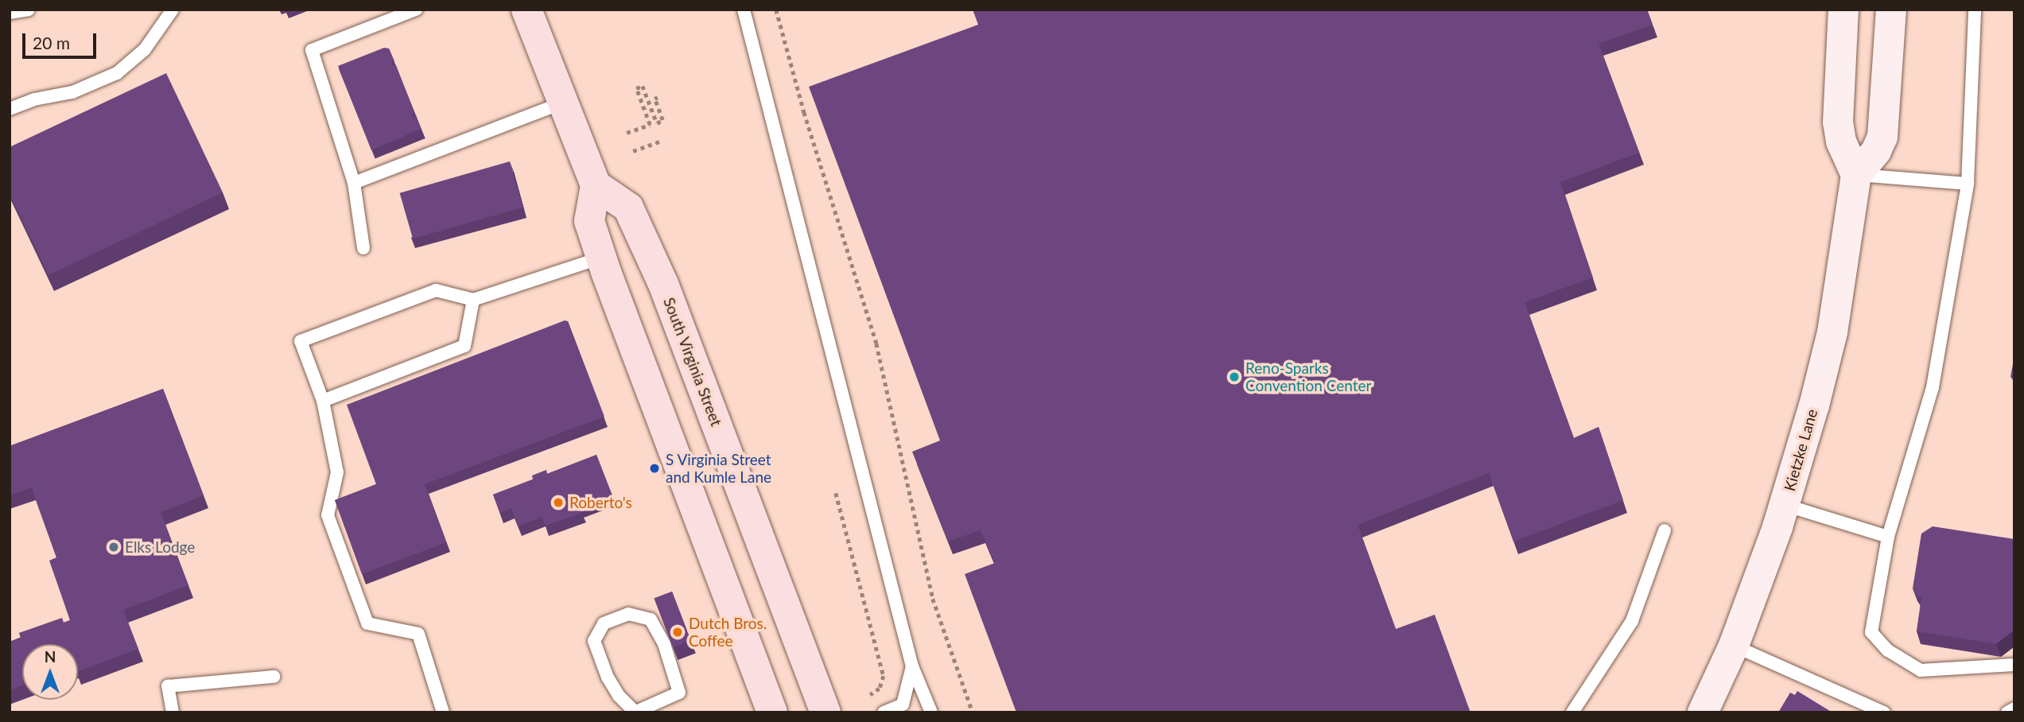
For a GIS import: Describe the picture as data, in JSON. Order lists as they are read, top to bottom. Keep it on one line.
{"streets":{"main road":["South Virginia Street","Kietzke Lane"]},"places":["Reno-Sparks Convention Center","S Virginia Street and Kumle Lane","Roberto's","Elks Lodge","Dutch Bros. Coffee"],"scale_bar":"20 m","north":"top"}
